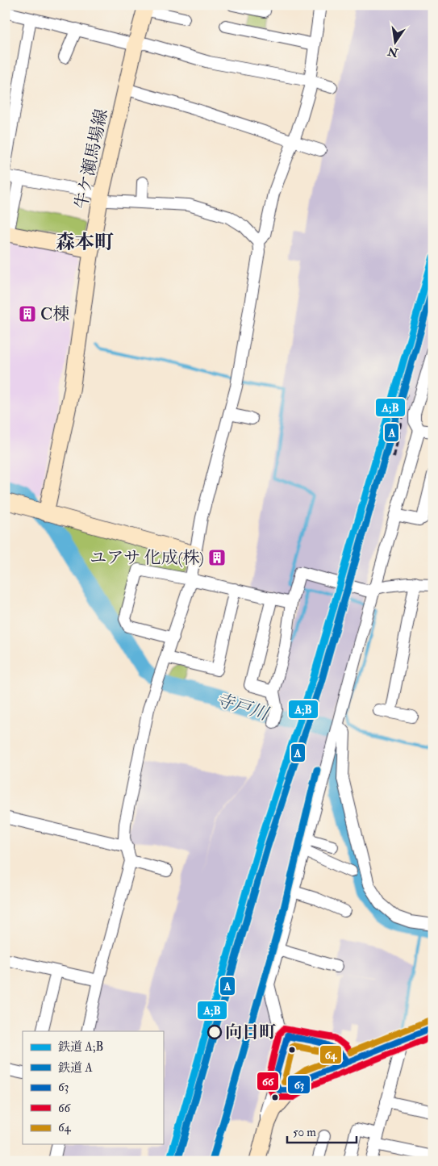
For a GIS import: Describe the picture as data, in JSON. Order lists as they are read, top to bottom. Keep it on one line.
{"streets":{"street":["牛ケ瀬馬場線"]},"districts":["森本町"],"water":["寺戸川"],"places":{"building":["C棟","ユアサ 化成(株)"],"other":["向日町"]},"lines":["rail line A;B","rail line A","transit line 64","transit line 63","transit line 66"],"legend":["鉄道 A;B","鉄道 A","63","66","64"],"scale_bar":"50 m","north":"bottom"}
